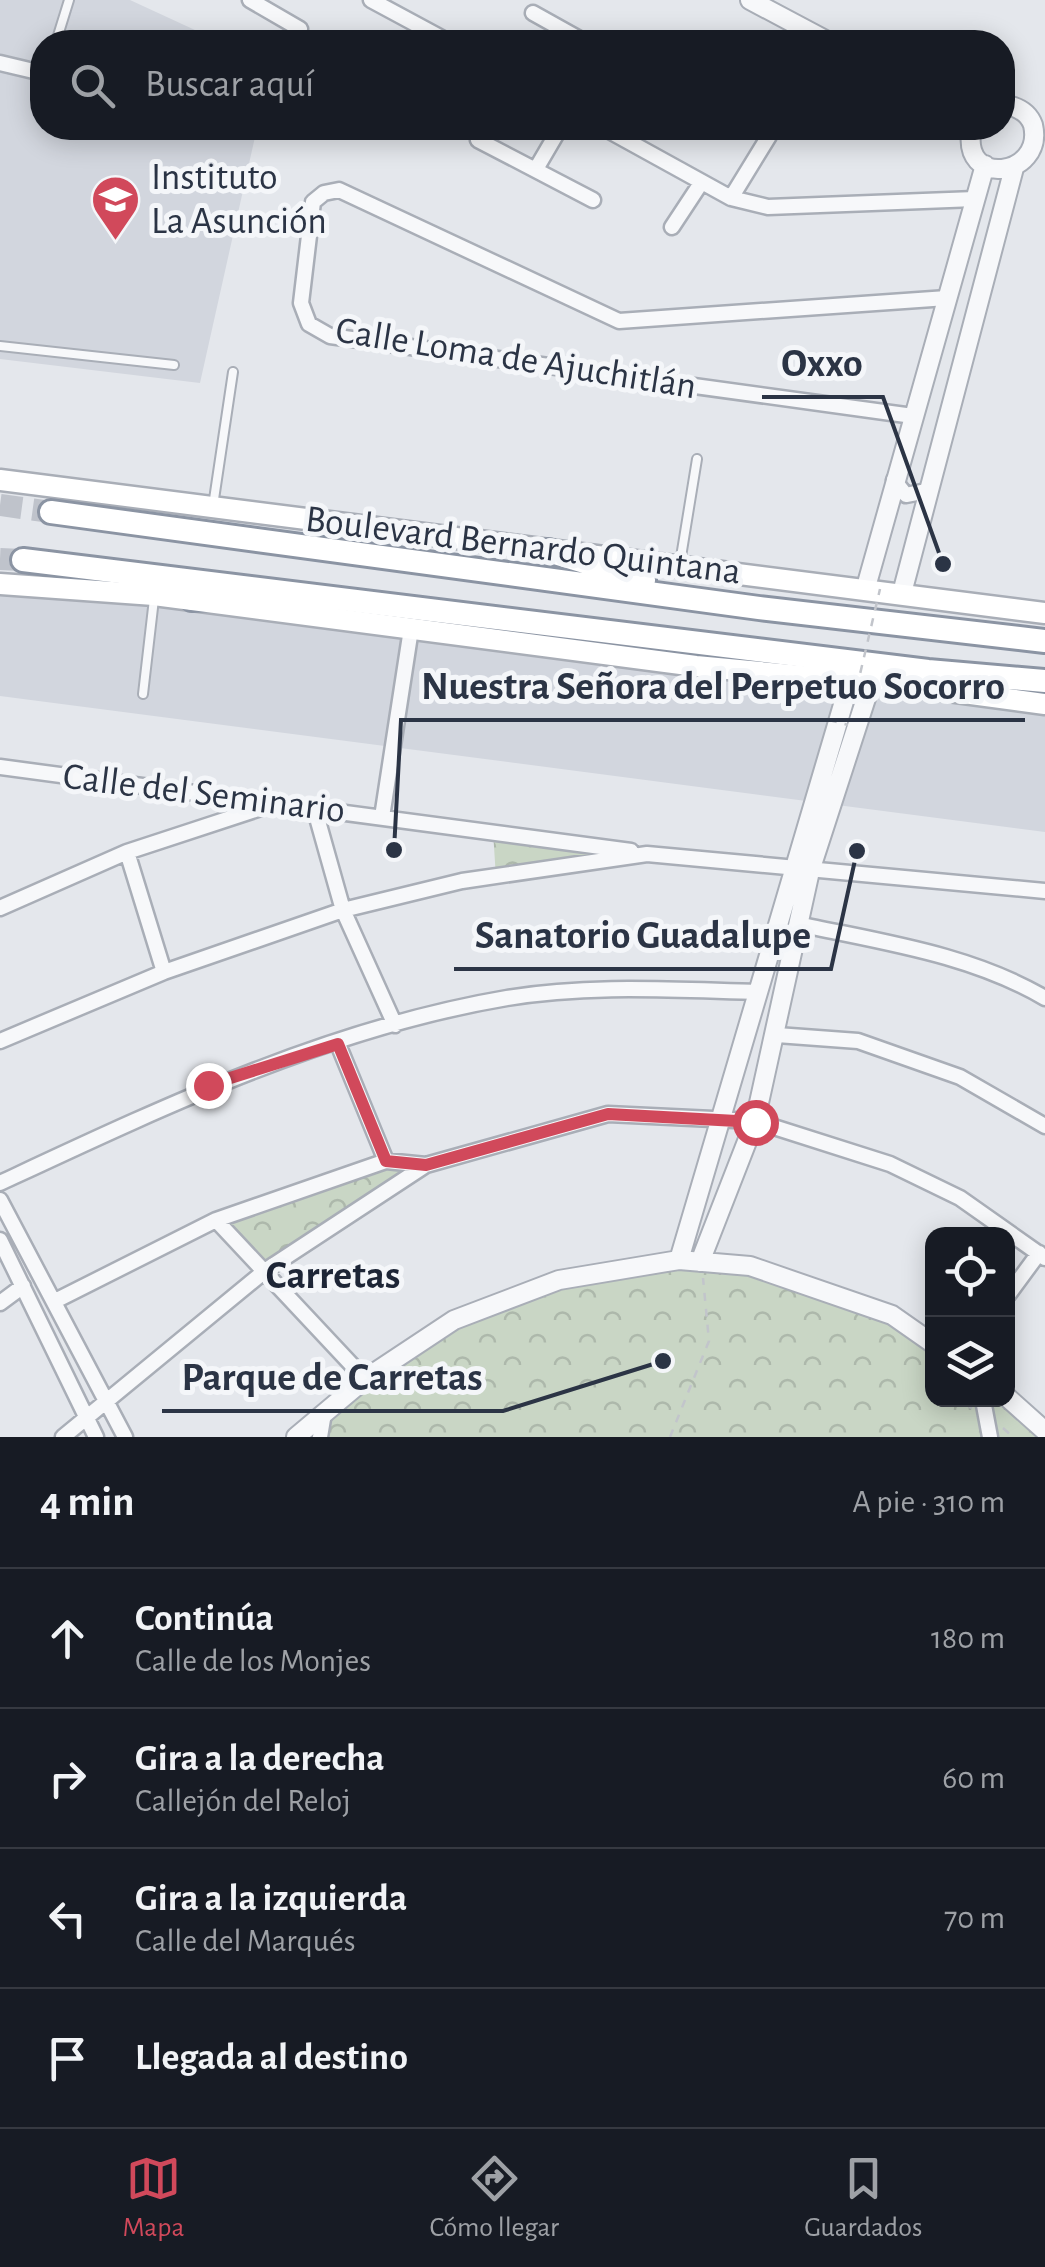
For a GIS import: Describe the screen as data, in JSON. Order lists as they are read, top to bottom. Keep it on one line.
{"streets":{"highway":["Boulevard Bernardo Quintana"],"street":["Calle Loma de Ajuchitlán","Calle del Seminario"]},"districts":["Carretas"],"places":{"school or university":["Instituto La Asunción"],"other":["Oxxo","Nuestra Señora del Perpetuo Socorro","Sanatorio Guadalupe","Parque de Carretas"]},"page":{"search":"Buscar aquí","heading":["4 min","A pie · 310 m"],"list":[["Continúa","Calle de los Monjes","180 m"],["Gira a la derecha","Callejón del Reloj","60 m"],["Gira a la izquierda","Calle del Marqués","70 m"],"Llegada al destino"],"nav":["Mapa","Cómo llegar","Guardados"]}}
